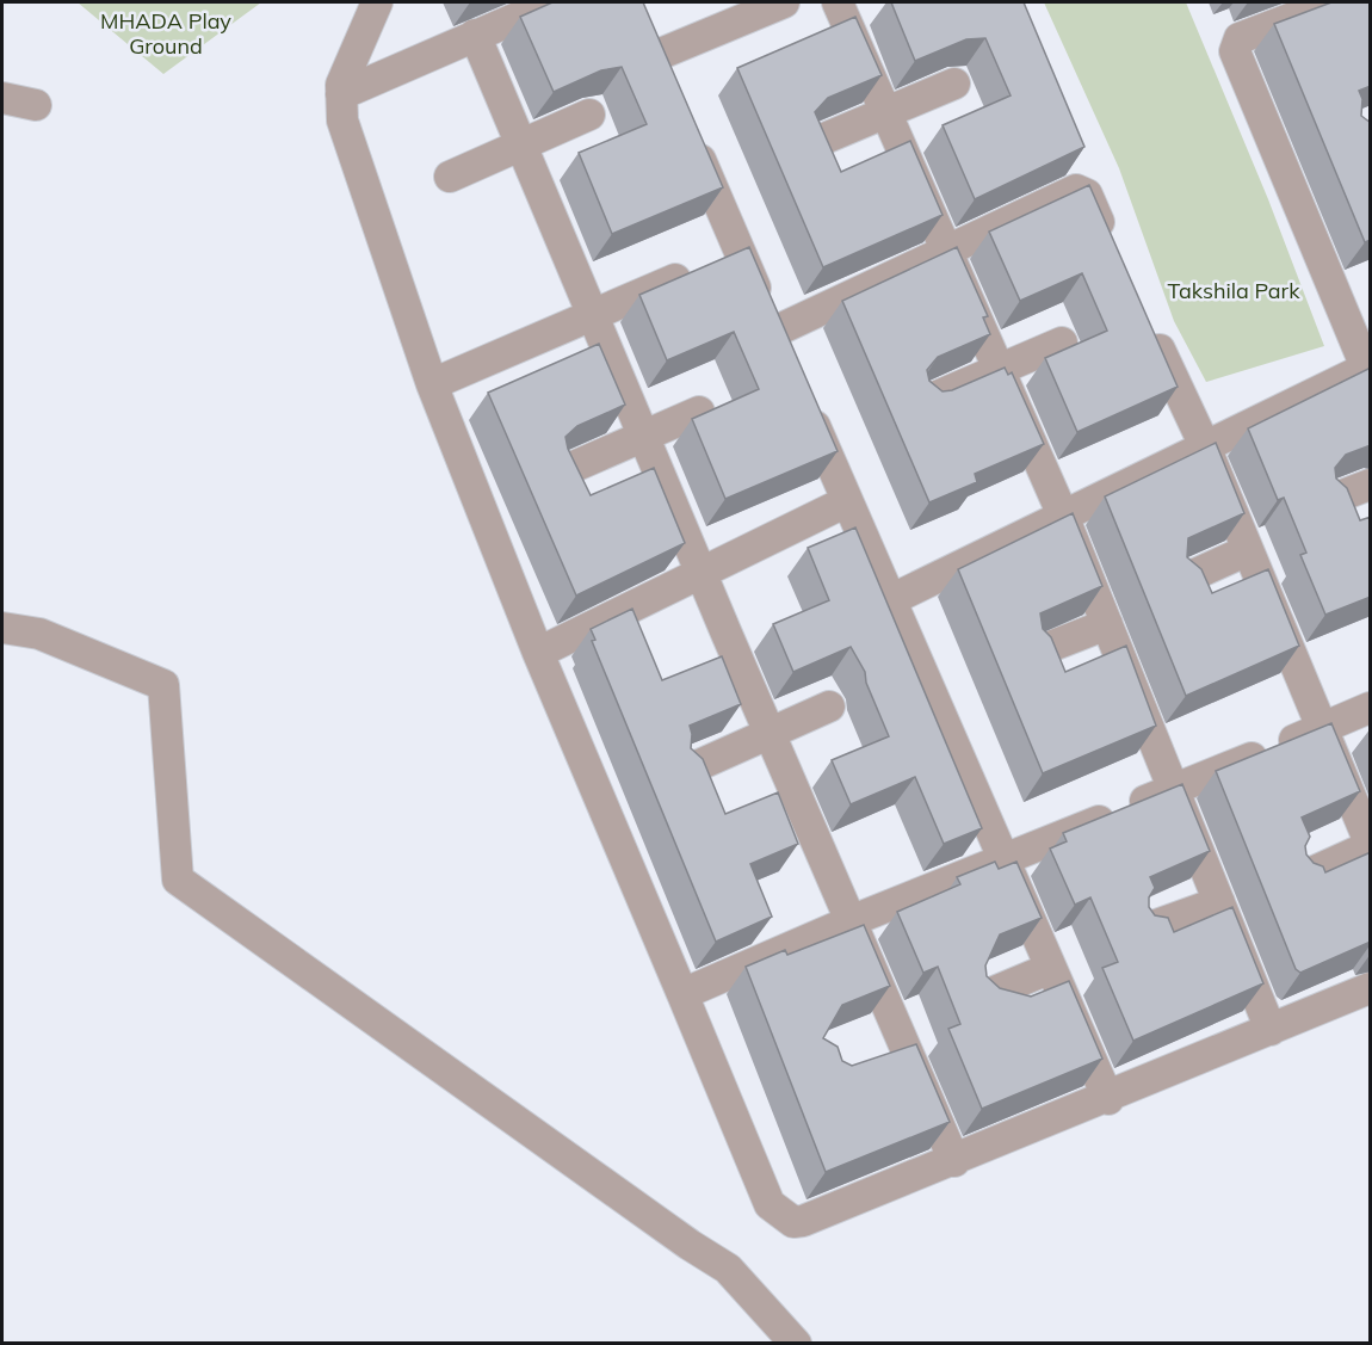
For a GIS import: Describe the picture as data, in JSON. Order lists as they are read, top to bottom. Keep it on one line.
{"parks":["MHADA Play Ground","Takshila Park"]}
